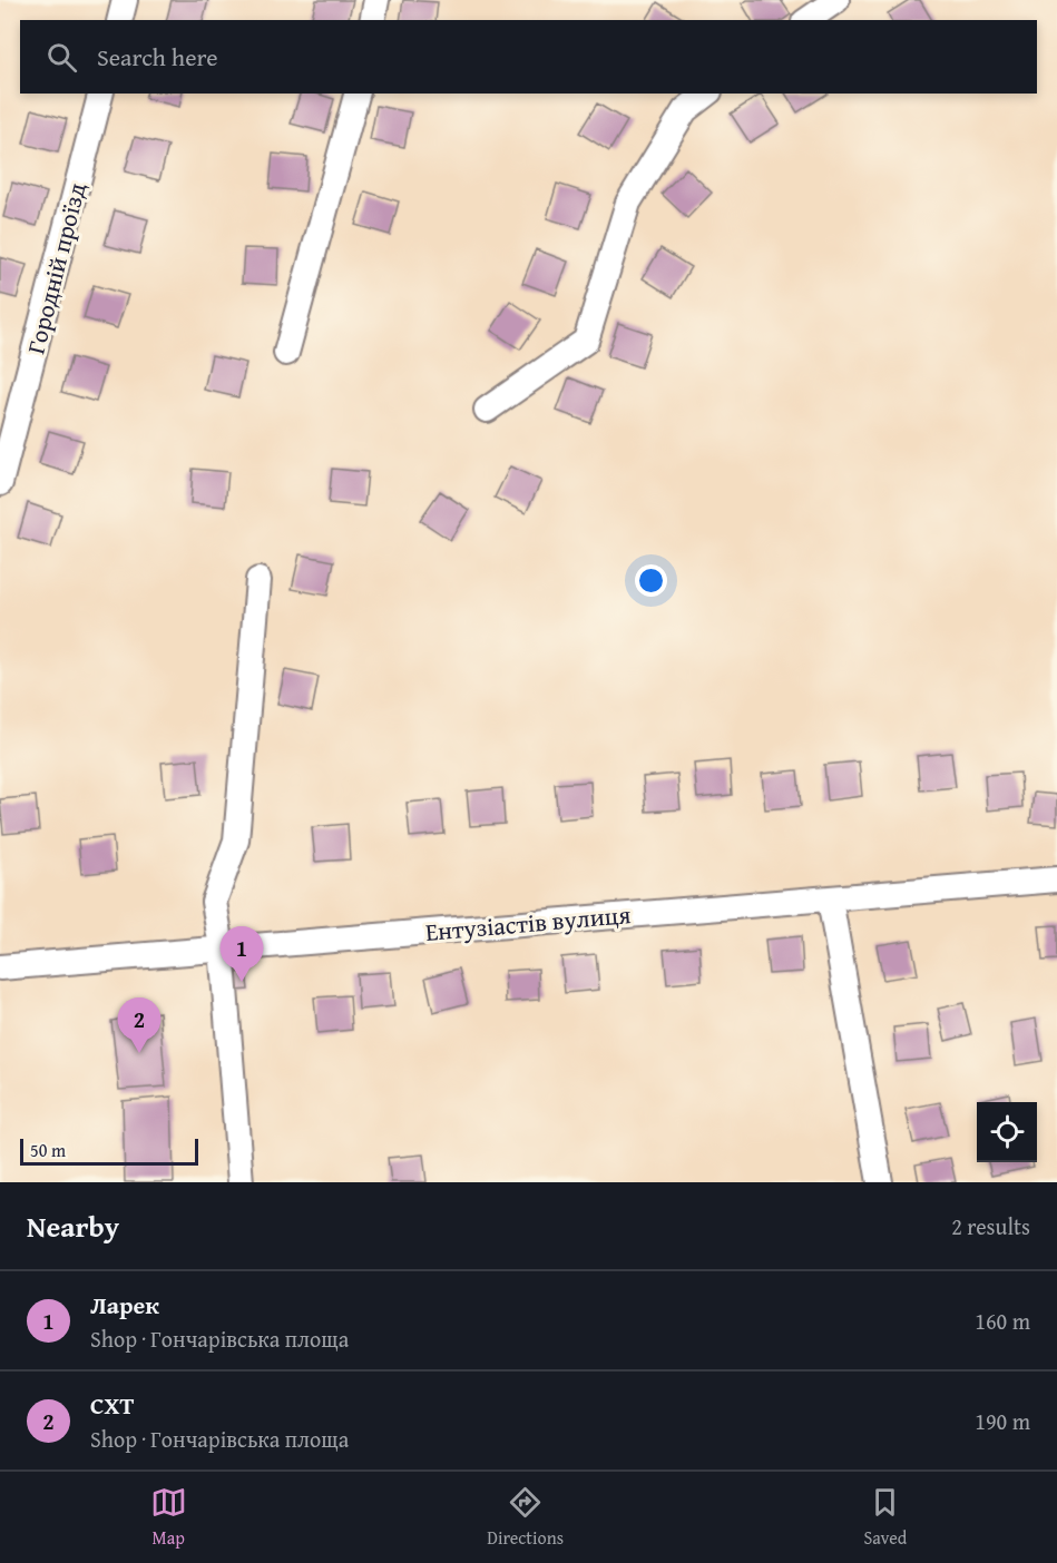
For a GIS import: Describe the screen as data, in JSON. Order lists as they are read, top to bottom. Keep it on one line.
{"streets":{"street":["Городній проїзд","Ентузіастів вулиця"]},"scale_bar":"50 m","page":{"search":"Search here","pins":["1","2"],"scale":"50 m","heading":["Nearby","2 results"],"list":[{"mark":"1","name":"Ларек","note":"Shop · Гончарівська площа","value":"160 m"},{"mark":"2","name":"СХТ","note":"Shop · Гончарівська площа","value":"190 m"}],"nav":["Map","Directions","Saved"]}}
